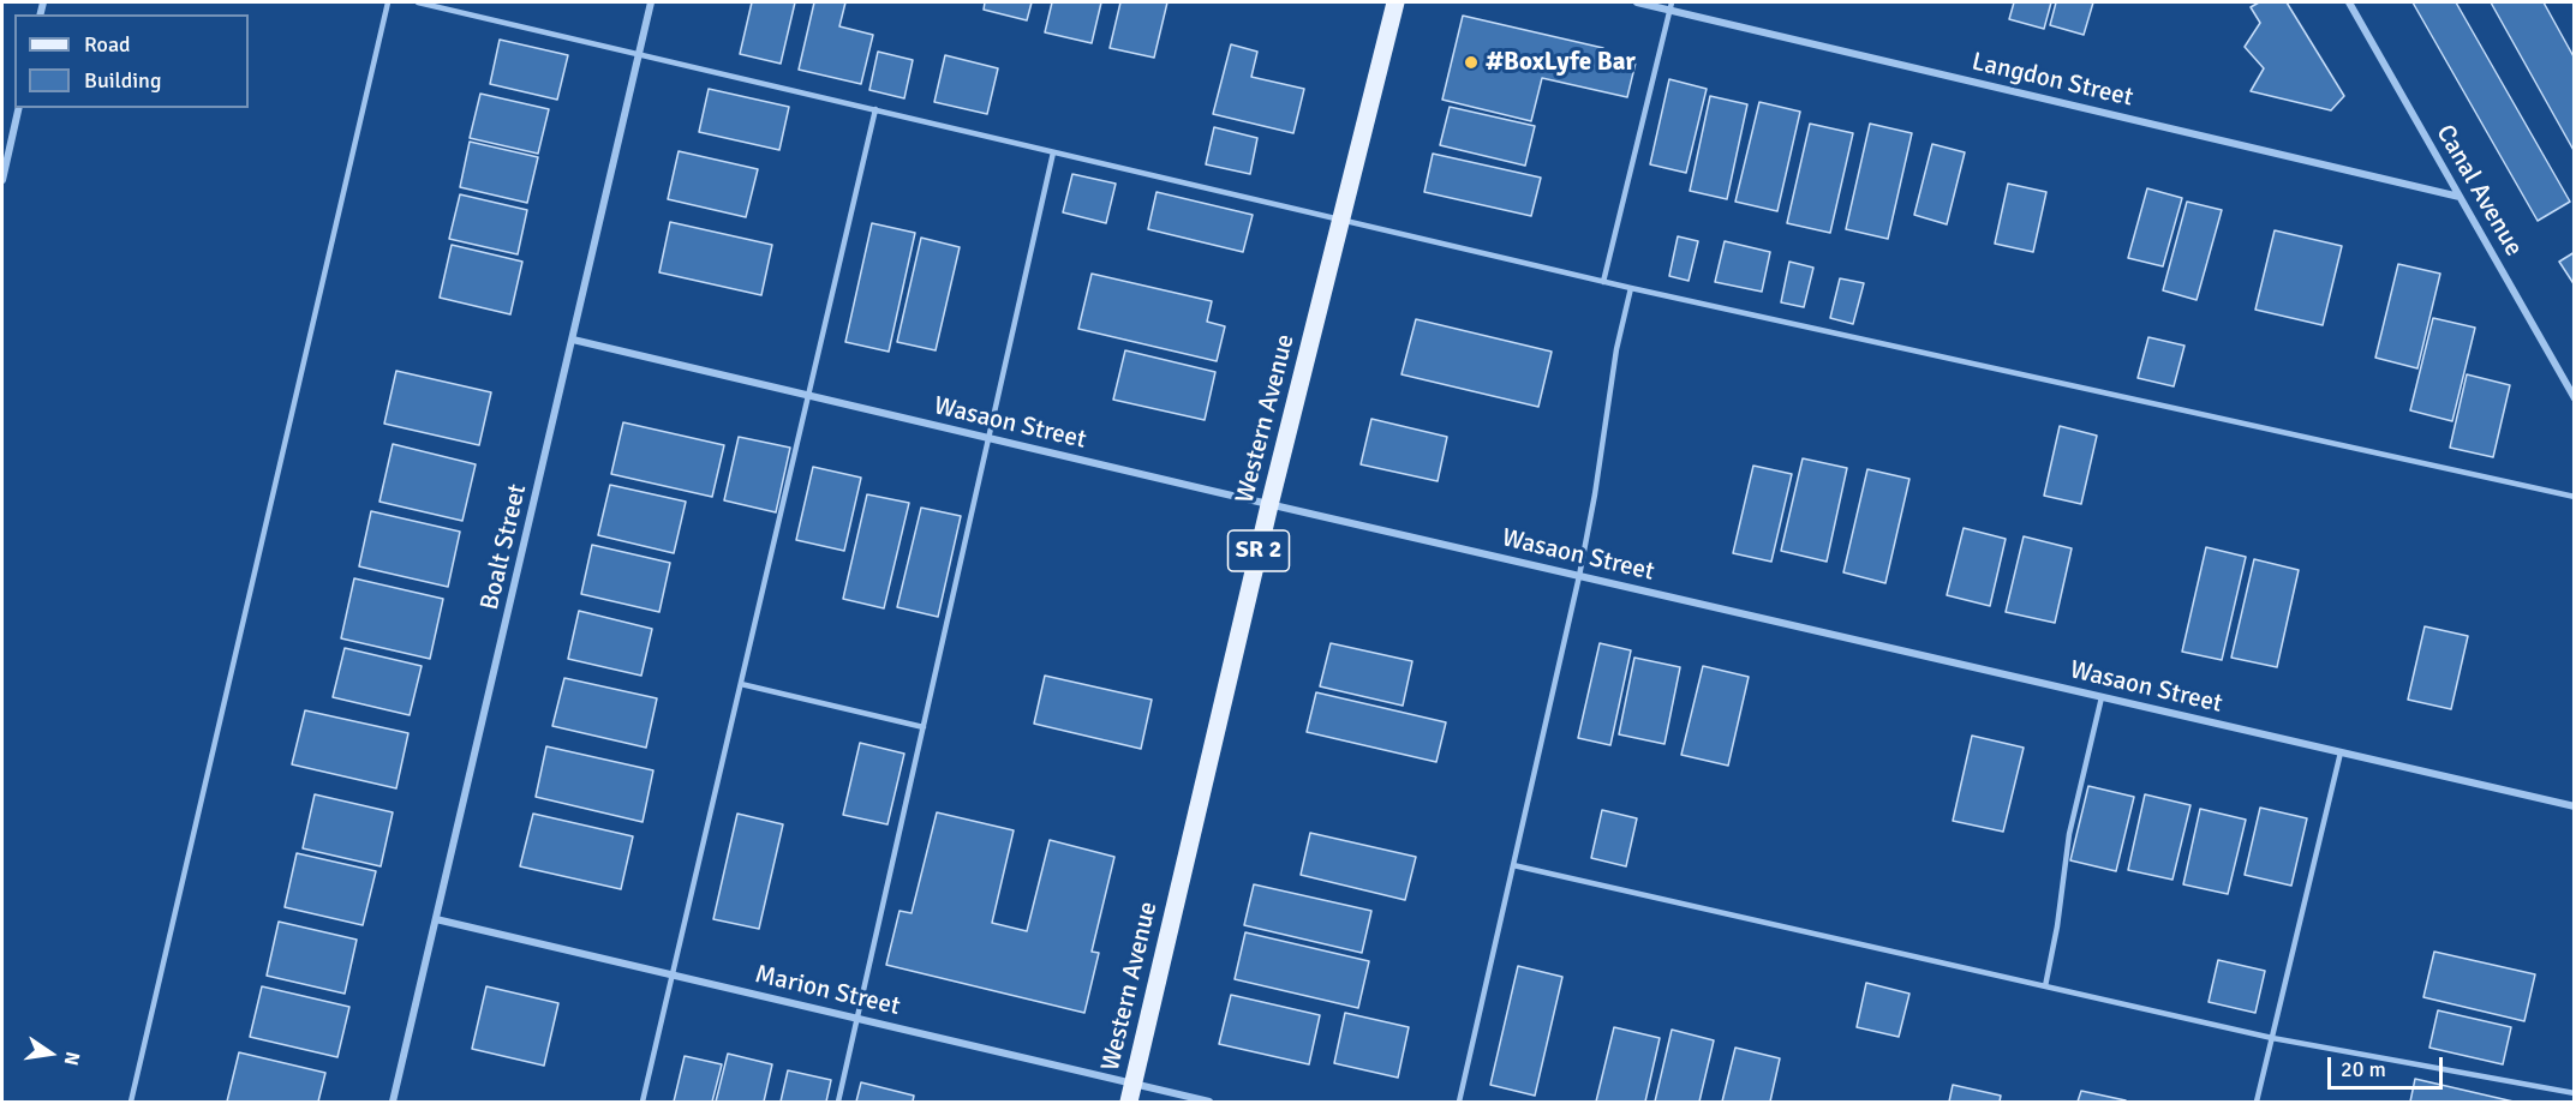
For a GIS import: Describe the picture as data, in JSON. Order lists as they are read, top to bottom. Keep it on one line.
{"streets":{"main road":["Western Avenue","SR 2"],"street":["Langdon Street","Canal Avenue","Wasaon Street","Boalt Street","Marion Street"]},"crossings":[["Langdon Street","Canal Avenue"],["Western Avenue","Wasaon Street"],["Western Avenue","Marion Street"],["Wasaon Street","Boalt Street"],["Boalt Street","Marion Street"]],"places":["#BoxLyfe Bar"],"legend":["Road","Building"],"scale_bar":"20 m","north":"right"}
